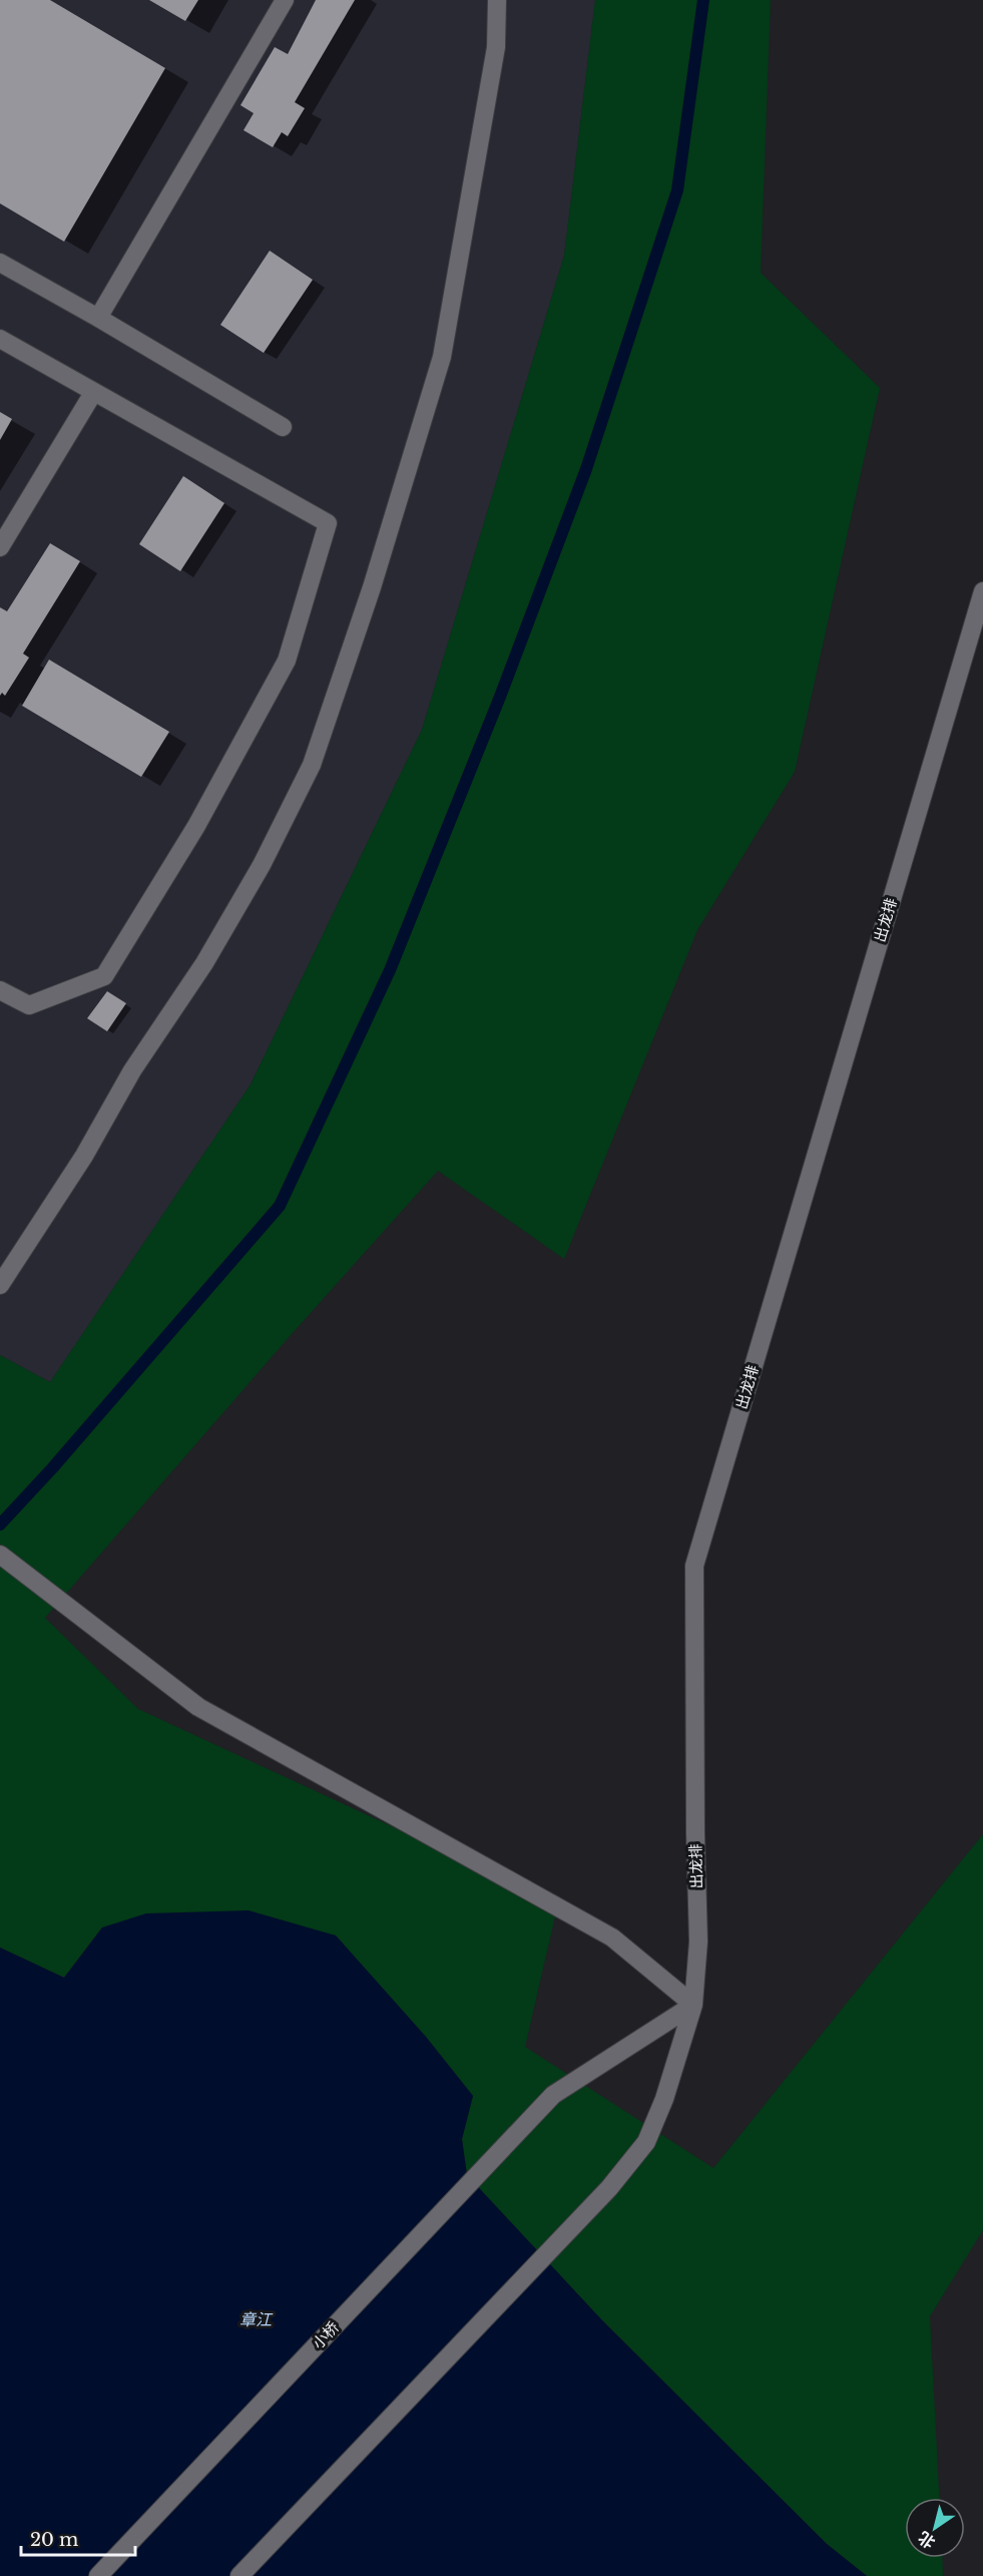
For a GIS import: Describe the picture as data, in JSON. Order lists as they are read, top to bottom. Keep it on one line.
{"streets":{"street":["出龙排","小桥"]},"crossings":[["出龙排","小桥"]],"water":["章江"],"scale_bar":"20 m","north":"bottom left"}
